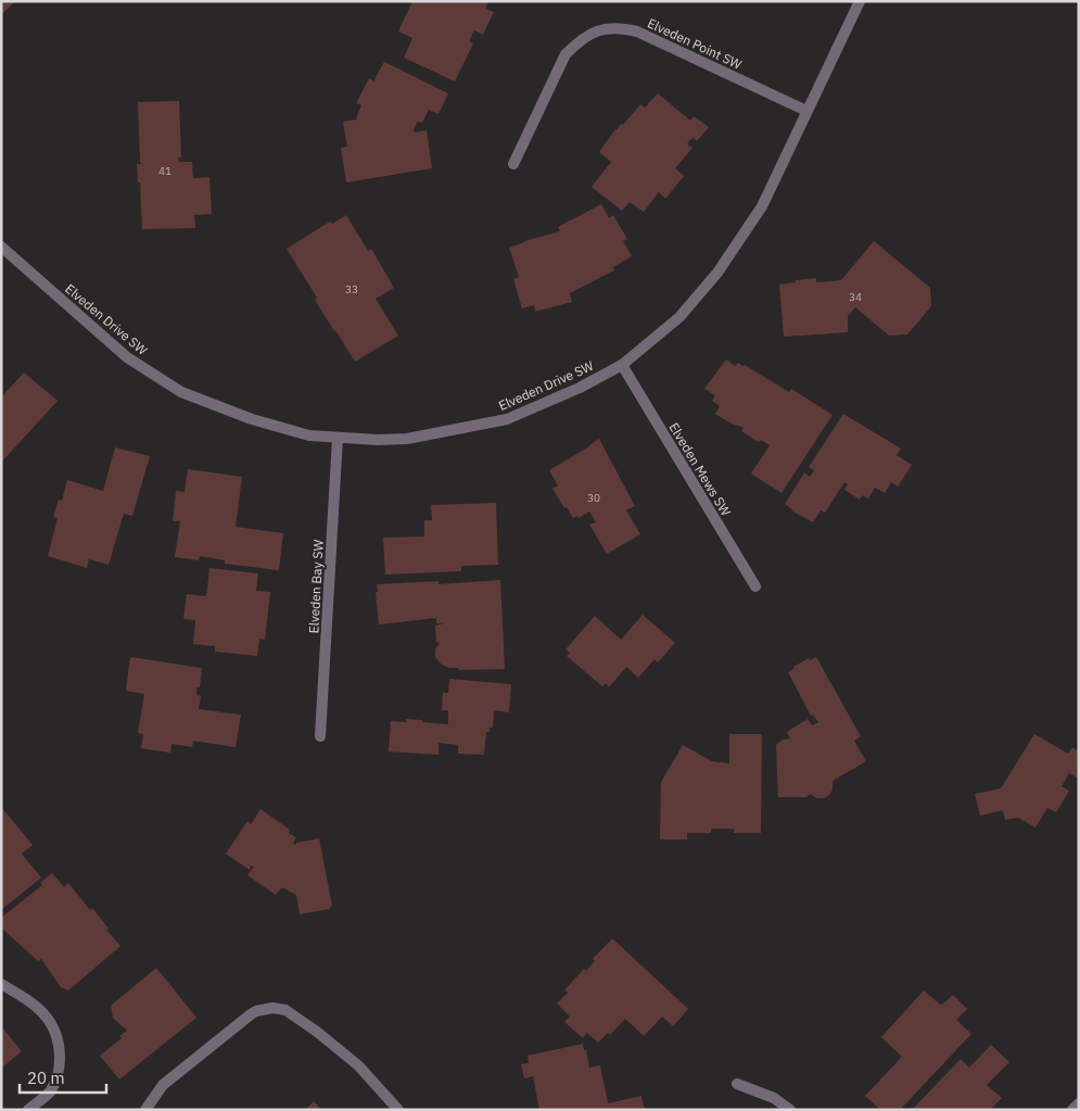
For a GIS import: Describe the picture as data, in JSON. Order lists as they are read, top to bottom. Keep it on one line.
{"streets":{"street":["Elveden Point SW","Elveden Drive SW","Elveden Mews SW","Elveden Bay SW"]},"crossings":[["Elveden Point SW","Elveden Drive SW"],["Elveden Drive SW","Elveden Mews SW"],["Elveden Drive SW","Elveden Bay SW"]],"house_numbers":["41","33","34","30"],"scale_bar":"20 m"}
